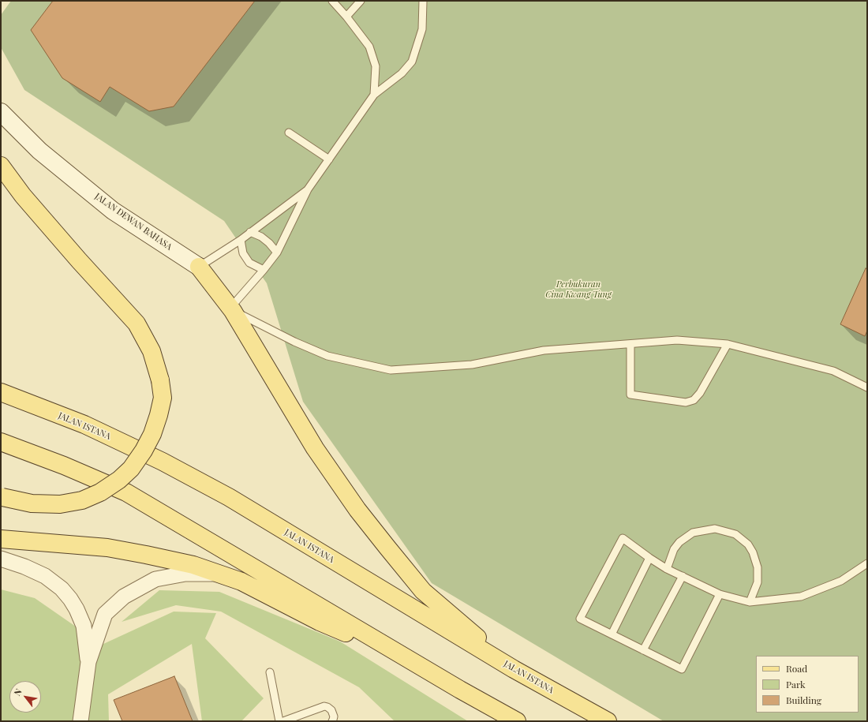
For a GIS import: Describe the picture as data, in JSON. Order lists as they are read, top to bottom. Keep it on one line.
{"streets":{"main road":["JALAN DEWAN BAHASA","JALAN ISTANA"]},"parks":["Perbukuran Cina Kwang Tung"],"legend":["Road","Park","Building"],"north":"top left"}
